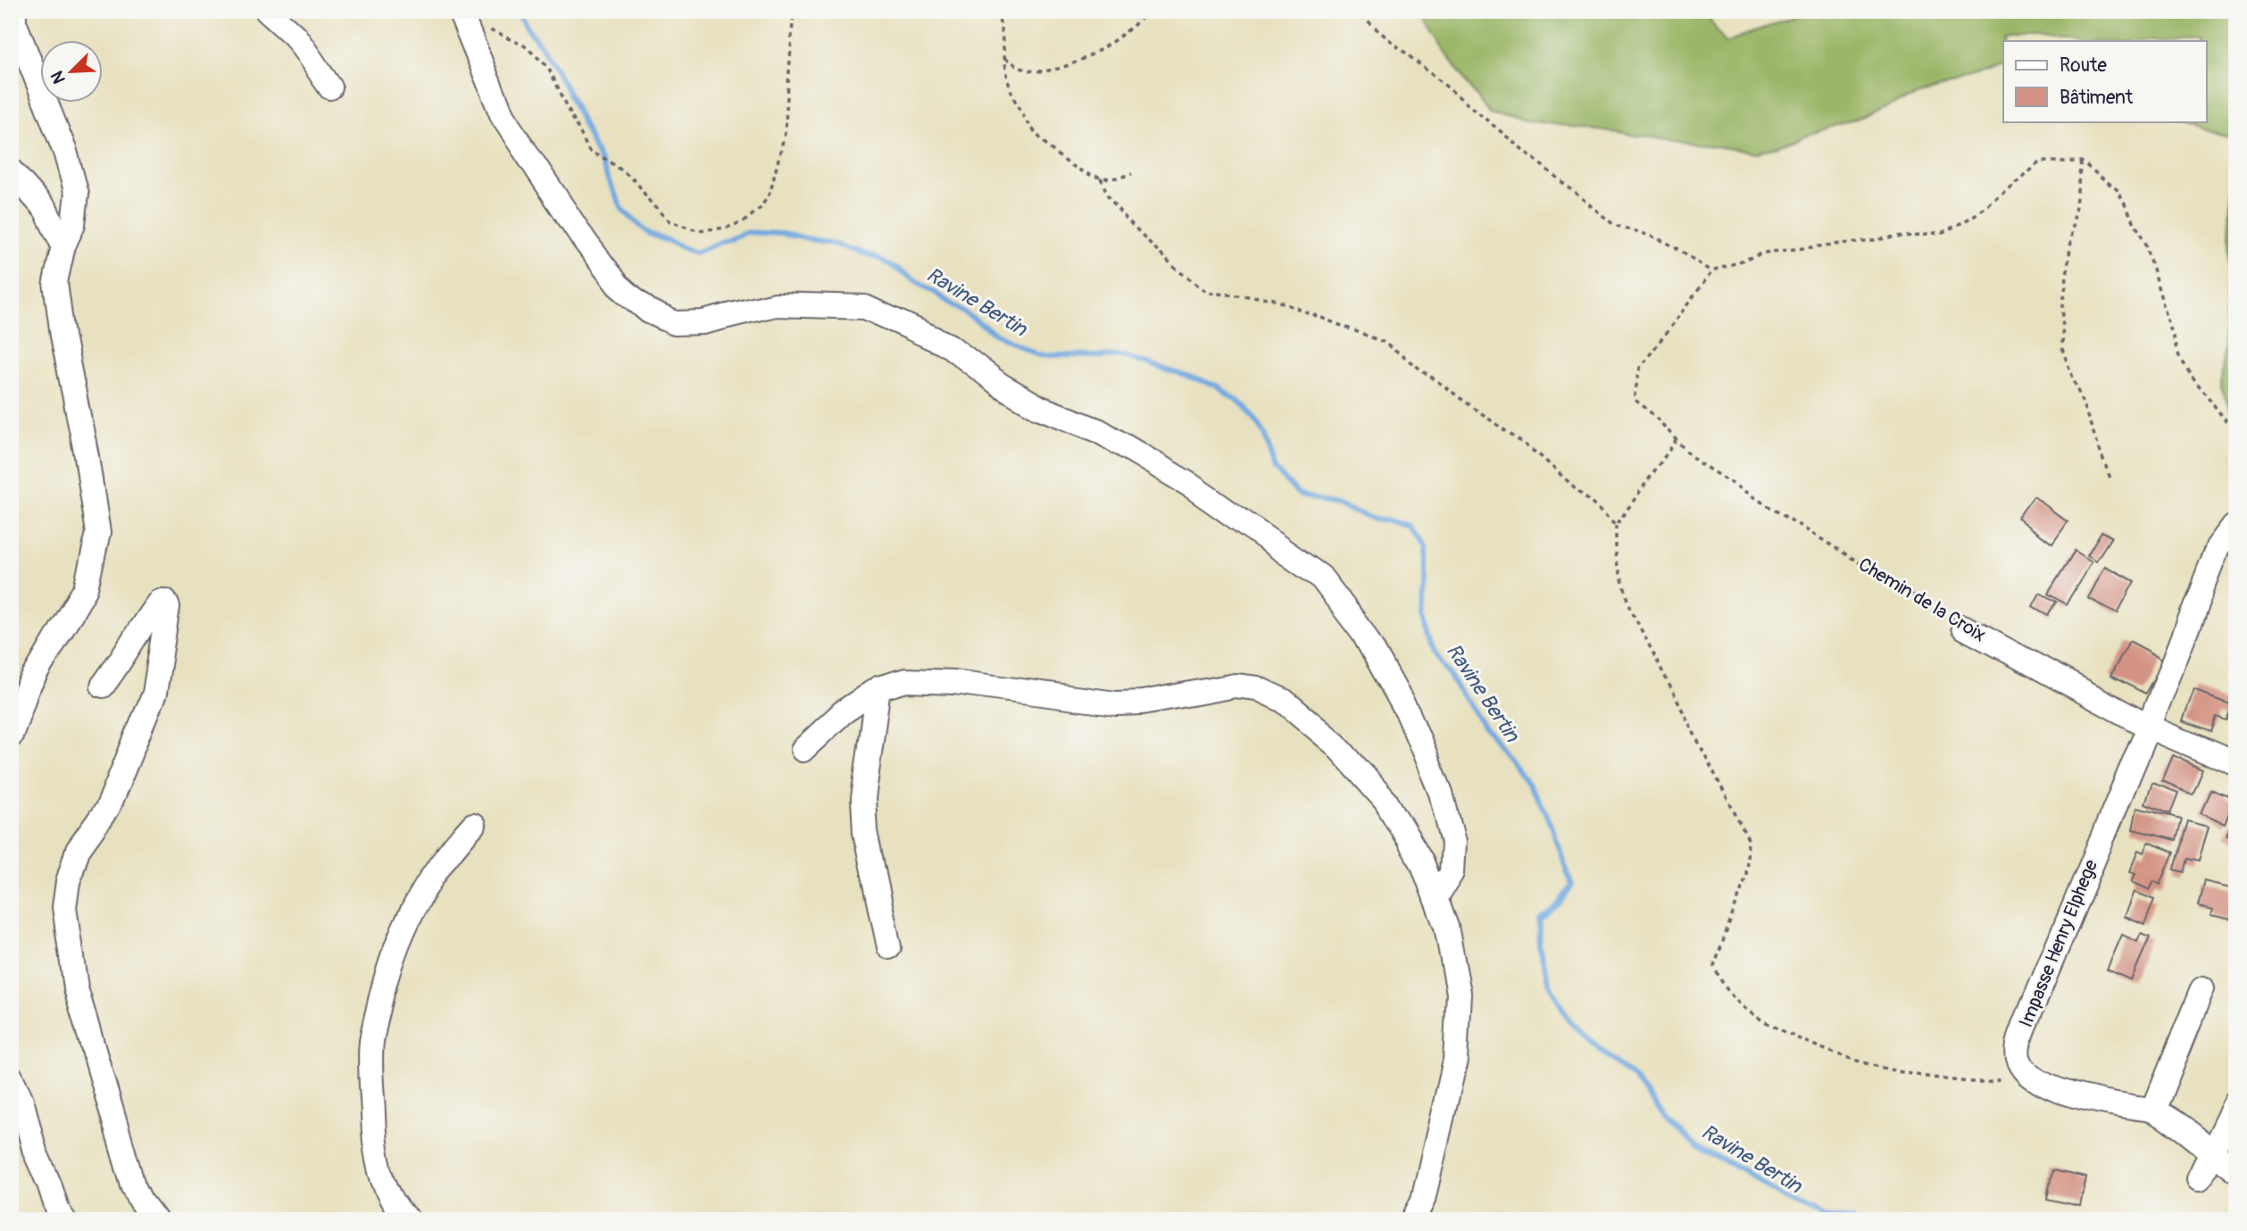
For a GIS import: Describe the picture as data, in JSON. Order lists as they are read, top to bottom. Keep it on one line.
{"streets":{"street":["Chemin de la Croix","Impasse Henry Elphege"]},"crossings":[["Chemin de la Croix","Impasse Henry Elphege"]],"water":["Ravine Bertin"],"legend":["Route","Bâtiment"],"north":"bottom left"}
